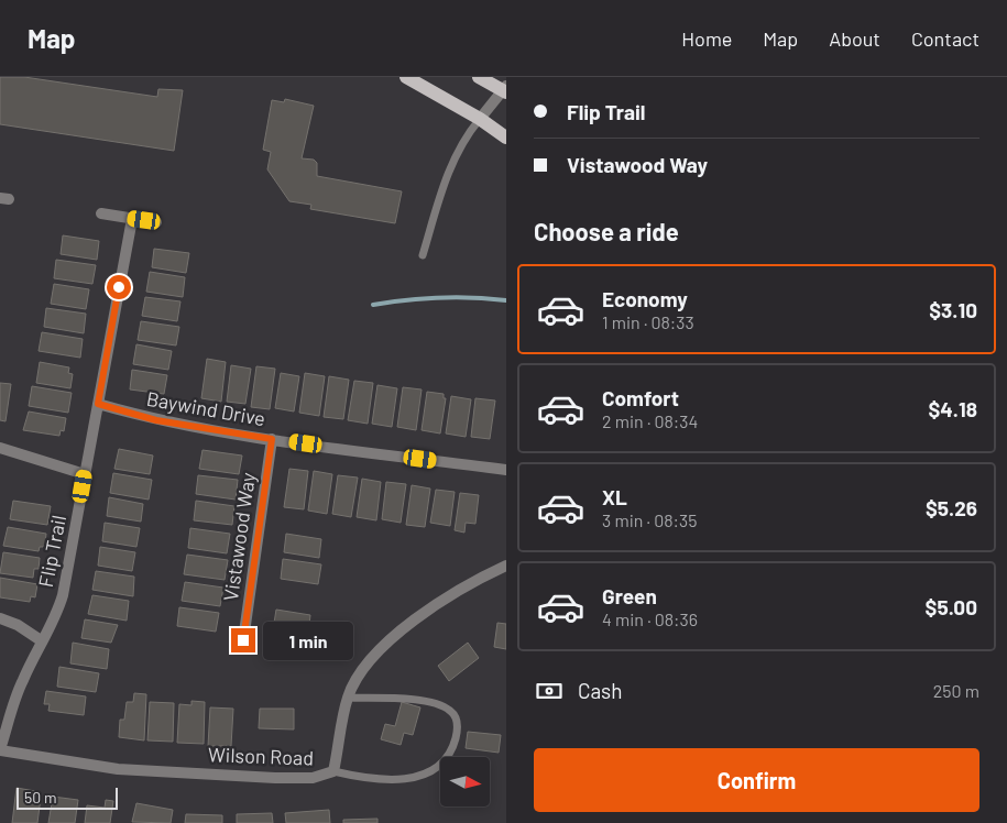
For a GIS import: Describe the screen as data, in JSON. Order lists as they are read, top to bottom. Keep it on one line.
{"streets":{"street":["Baywind Drive","Vistawood Way","Flip Trail","Wilson Road"]},"crossings":[["Baywind Drive","Vistawood Way"],["Baywind Drive","Flip Trail"],["Flip Trail","Wilson Road"]],"scale_bar":"50 m","north":"right","page":{"header":"Map","nav":["Home","Map","About","Contact"],"banner":["Flip Trail","Vistawood Way"],"heading":"Choose a ride","list":[{"name":"Economy","note":"1 min · 08:33","value":"$3.10"},{"name":"Comfort","note":"2 min · 08:34","value":"$4.18"},{"name":"XL","note":"3 min · 08:35","value":"$5.26"},{"name":"Green","note":"4 min · 08:36","value":"$5.00"}],"bubble":"1 min","pay":["Cash","250 m"],"buttons":"Confirm","scale":"50 m"}}
